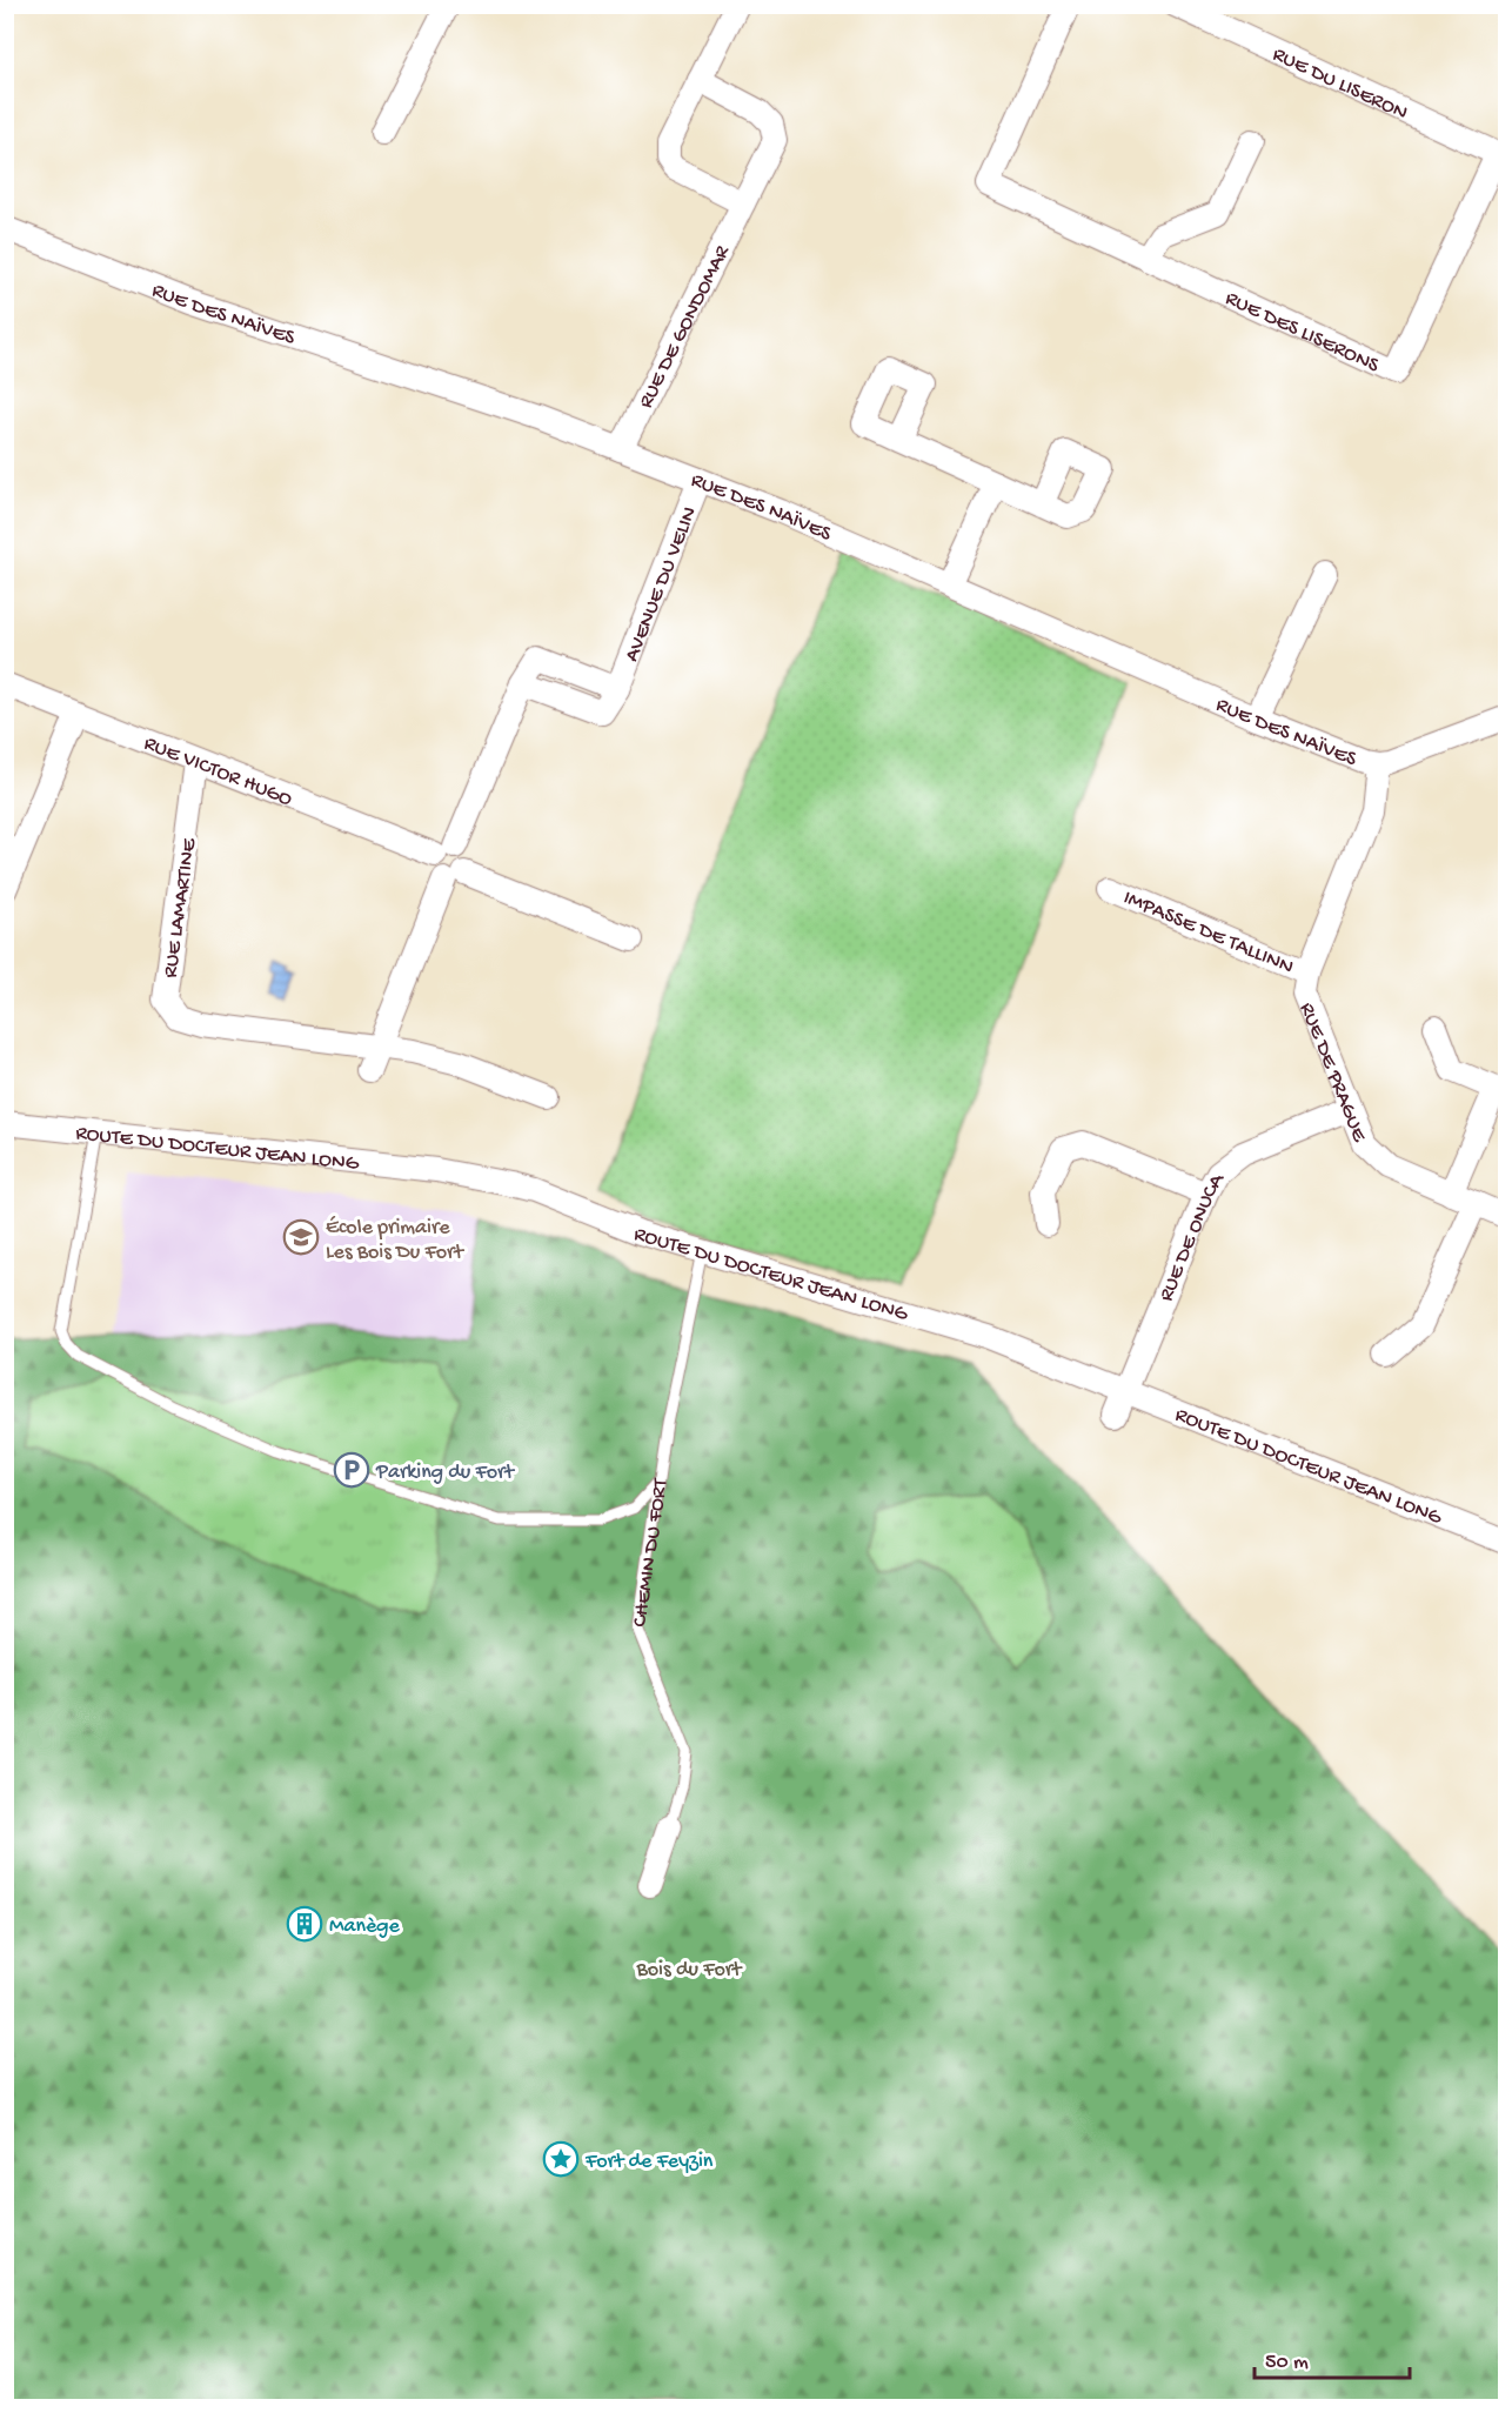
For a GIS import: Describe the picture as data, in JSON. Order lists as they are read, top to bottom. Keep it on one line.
{"streets":{"street":["RUE DU LISERON","RUE DES NAÏVES","RUE DE GONDOMAR","RUE DES LISERONS","AVENUE DU VELIN","RUE VICTOR HUGO","RUE LAMARTINE","IMPASSE DE TALLINN","RUE DE PRAGUE","ROUTE DU DOCTEUR JEAN LONG","RUE DE ONUCA","CHEMIN DU FORT"]},"crossings":[["RUE DU LISERON","RUE DES LISERONS"],["RUE DES NAÏVES","RUE DE GONDOMAR"],["RUE DES NAÏVES","AVENUE DU VELIN"],["RUE DES NAÏVES","RUE DE PRAGUE"],["AVENUE DU VELIN","RUE VICTOR HUGO"],["RUE VICTOR HUGO","RUE LAMARTINE"],["IMPASSE DE TALLINN","RUE DE PRAGUE"],["RUE DE PRAGUE","RUE DE ONUCA"],["ROUTE DU DOCTEUR JEAN LONG","RUE DE ONUCA"],["ROUTE DU DOCTEUR JEAN LONG","CHEMIN DU FORT"]],"parks":["Bois du Fort"],"places":{"school or university":["École primaire Les Bois Du Fort"],"parking":["Parking du Fort"],"building":["Manège"],"place":["Fort de Feyzin"]},"scale_bar":"50 m"}
